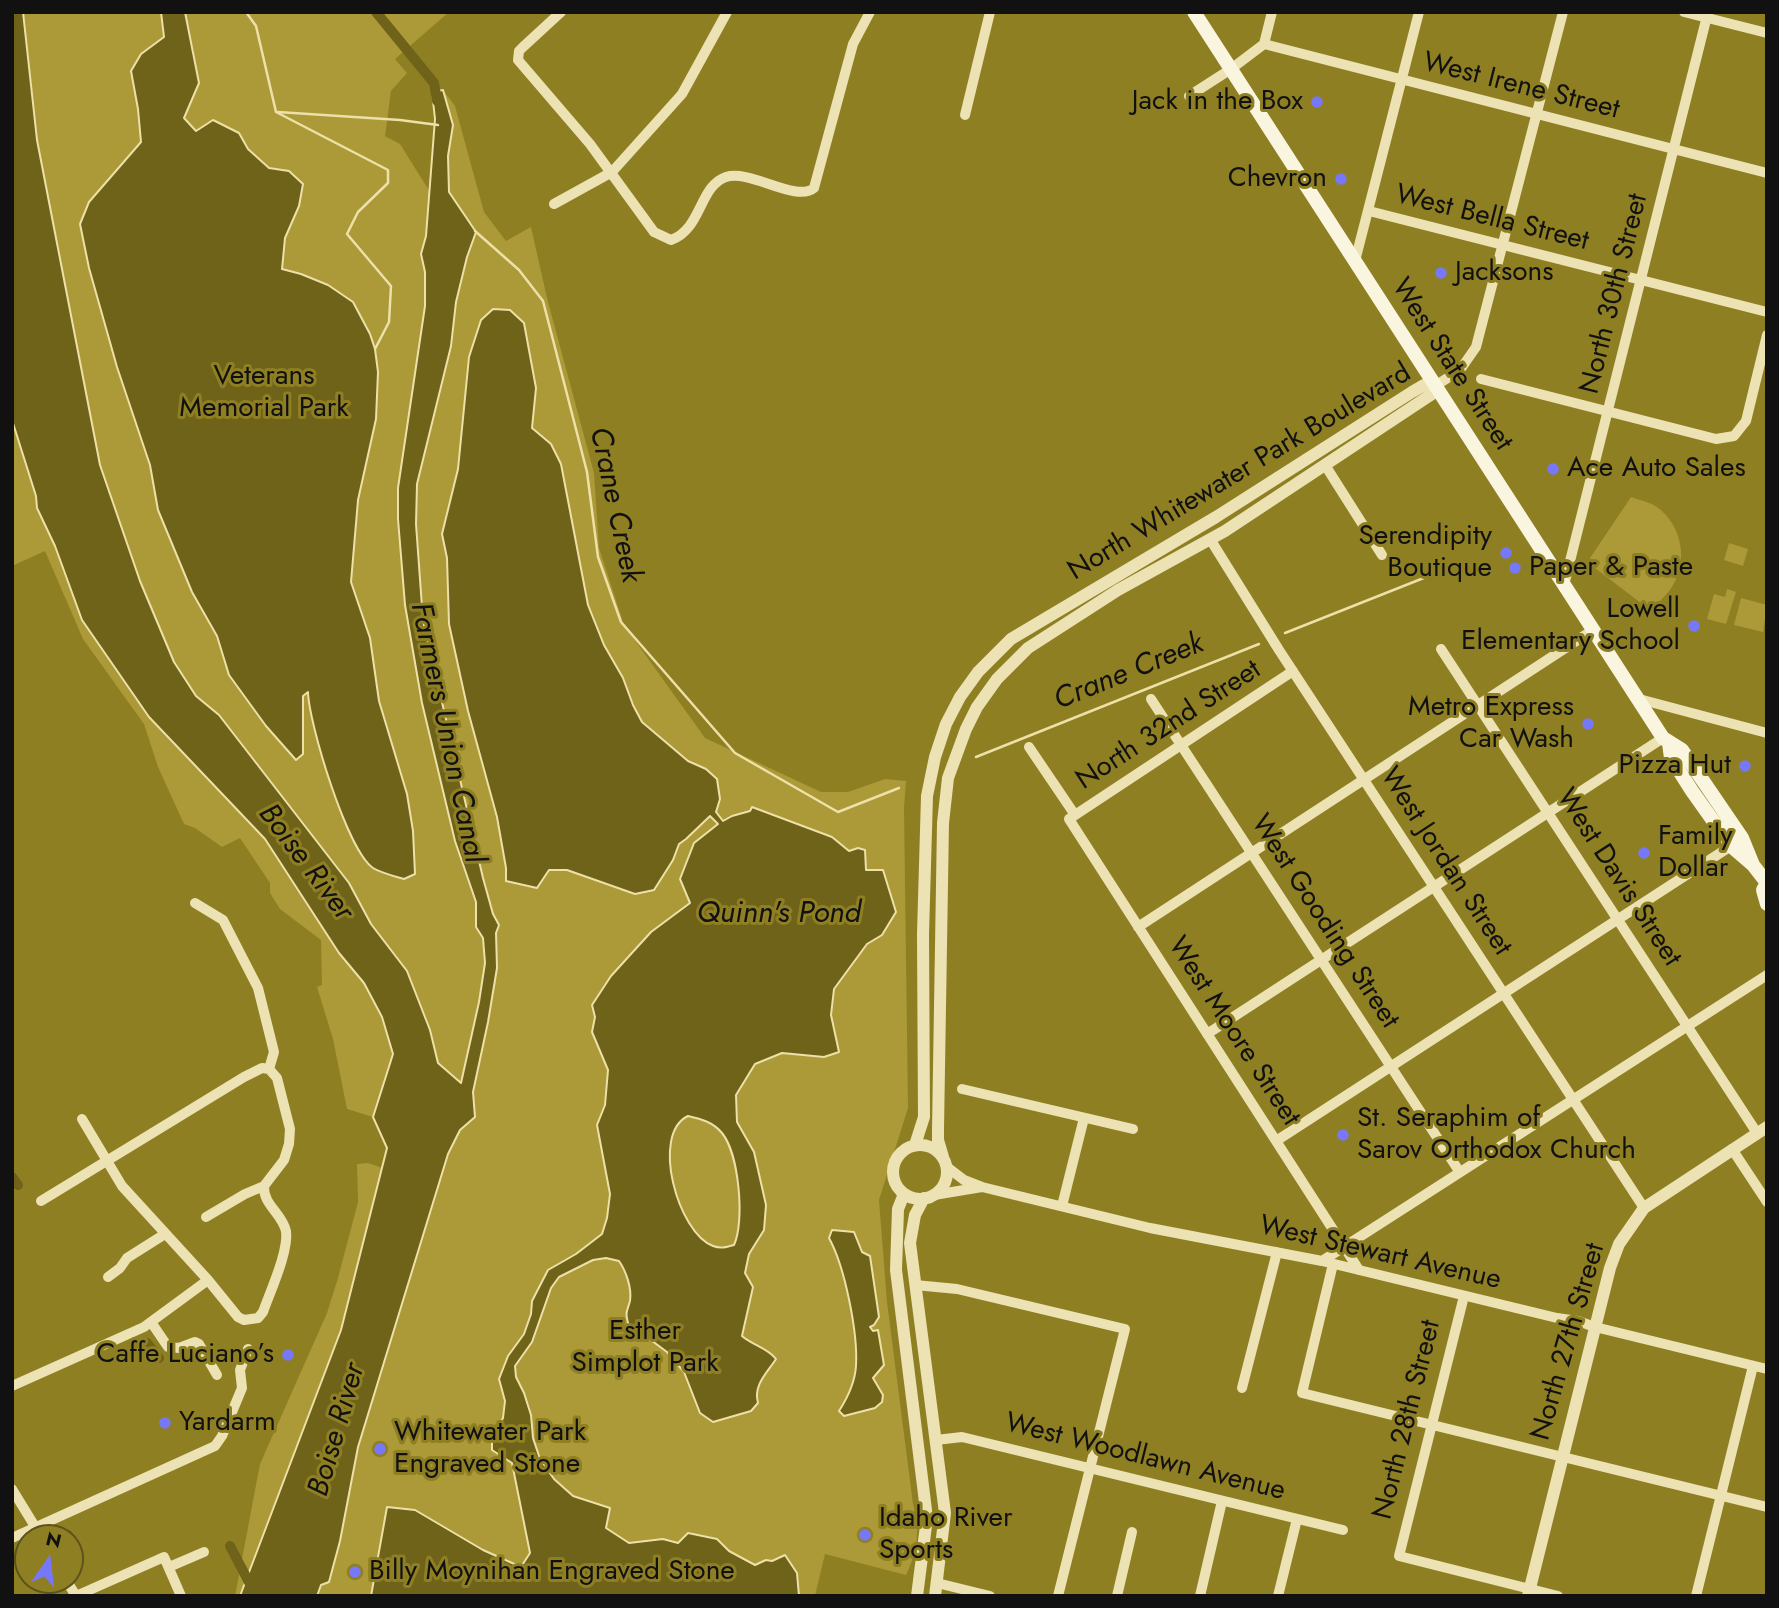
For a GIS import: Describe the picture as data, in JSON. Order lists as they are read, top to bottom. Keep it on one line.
{"streets":{"main road":["West State Street"],"street":["West Irene Street","West Bella Street","North 30th Street","North Whitewater Park Boulevard","North 32nd Street","West Jordan Street","West Davis Street","West Gooding Street","West Moore Street","West Stewart Avenue","North 27th Street","North 28th Street","West Woodlawn Avenue"]},"crossings":[["West Irene Street","North 30th Street"],["West Bella Street","North 30th Street"],["North 30th Street","West State Street"],["West State Street","North Whitewater Park Boulevard"],["North Whitewater Park Boulevard","West Jordan Street"],["North Whitewater Park Boulevard","West Stewart Avenue"],["North 32nd Street","West Jordan Street"],["North 32nd Street","West Gooding Street"],["North 32nd Street","West Moore Street"],["West Jordan Street","North 27th Street"],["West Davis Street","North 27th Street"],["West Moore Street","West Stewart Avenue"],["West Stewart Avenue","North 27th Street"],["West Stewart Avenue","North 28th Street"],["North 27th Street","North 28th Street"]],"water":["Crane Creek","Farmers Union Canal","Boise River","Quinn's Pond"],"parks":["Veterans Memorial Park","Esther Simplot Park"],"places":["Jack in the Box","Chevron","Jacksons","Ace Auto Sales","Serendipity Boutique","Paper & Paste","Lowell Elementary School","Metro Express Car Wash","Pizza Hut","Family Dollar","St. Seraphim of Sarov Orthodox Church","Caffe Luciano’s","Yardarm","Whitewater Park Engraved Stone","Idaho River Sports","Billy Moynihan Engraved Stone"],"north":"top"}
